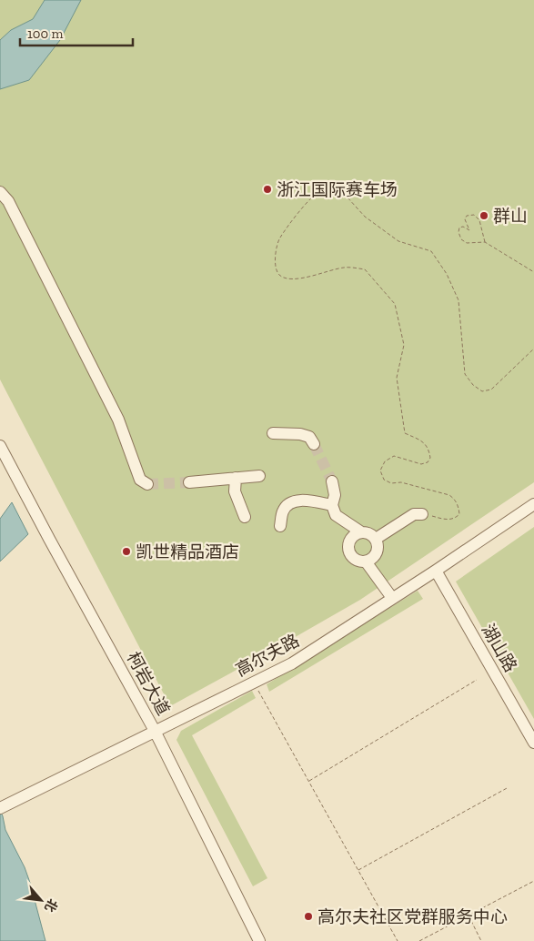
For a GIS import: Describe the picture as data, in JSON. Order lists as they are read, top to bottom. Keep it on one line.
{"streets":{"street":["湖山路","高尔夫路","柯岩大道"]},"crossings":[["湖山路","高尔夫路"],["高尔夫路","柯岩大道"]],"places":["浙江国际赛车场","群山","凯世精品酒店","高尔夫社区党群服务中心"],"scale_bar":"100 m","north":"bottom right"}
